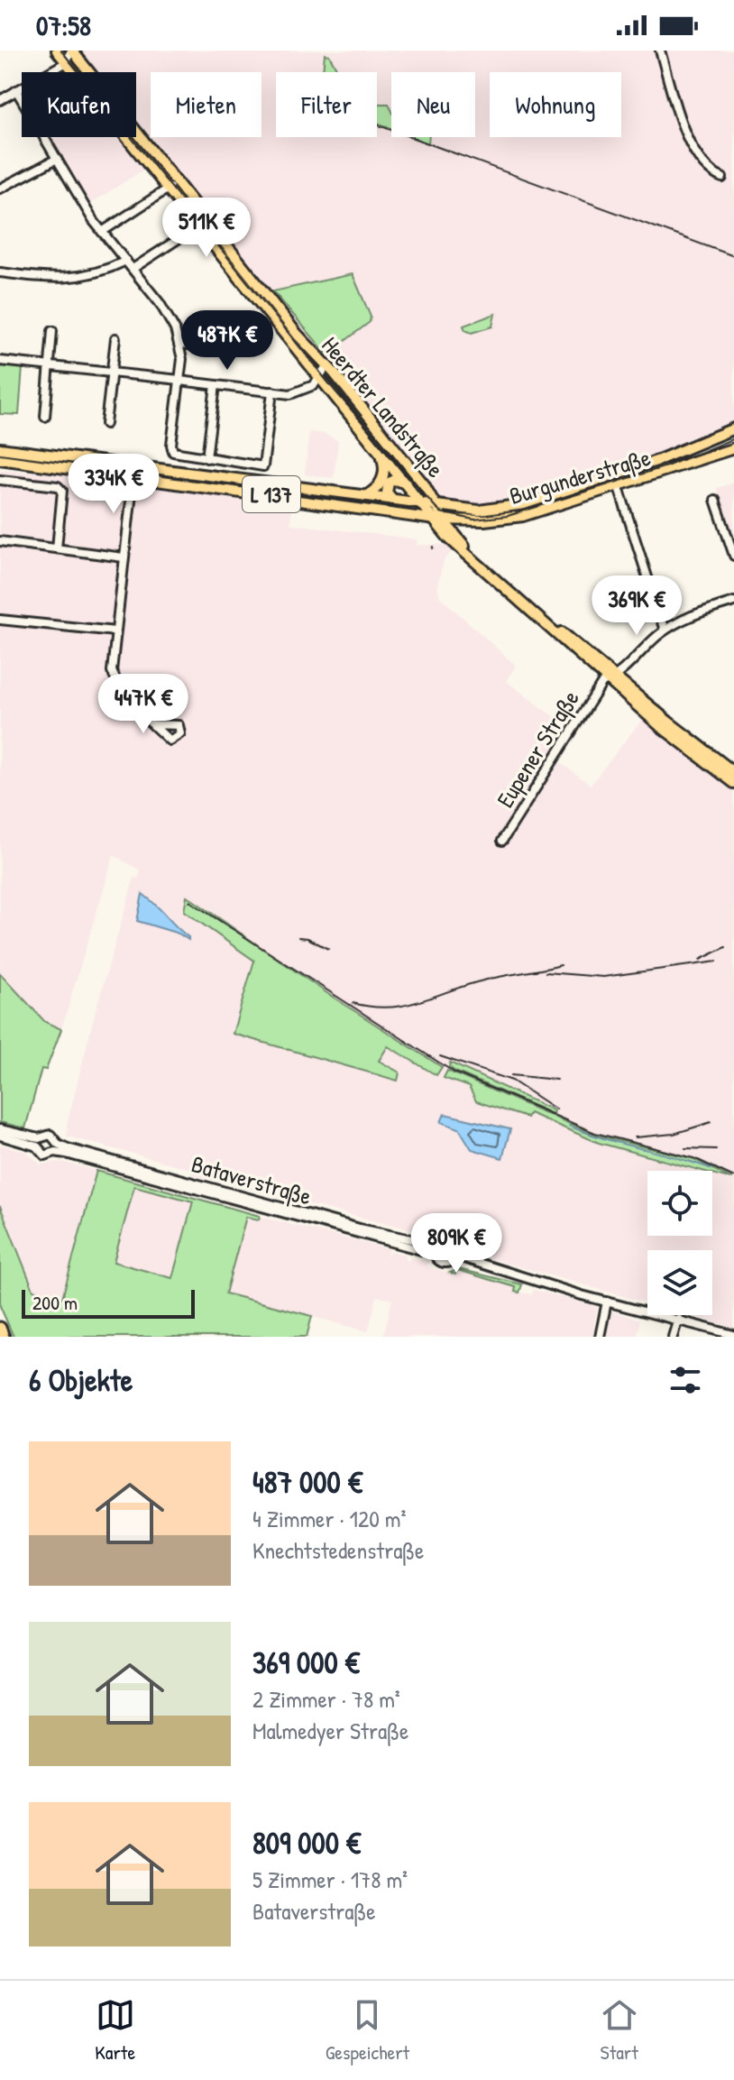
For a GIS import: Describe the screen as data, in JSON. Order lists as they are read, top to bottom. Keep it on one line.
{"streets":{"main road":["Heerdter Landstraße","Burgunderstraße","L 137","Eupener Straße"],"street":["Bataverstraße"]},"crossings":[["Heerdter Landstraße","Burgunderstraße"],["Heerdter Landstraße","L 137"],["Heerdter Landstraße","Eupener Straße"],["Burgunderstraße","L 137"],["Burgunderstraße","Eupener Straße"],["L 137","Eupener Straße"]],"scale_bar":"200 m","page":{"status":"07:58","chip":["Kaufen","Mieten","Filter","Neu","Wohnung"],"price":["511K €","487K €","334K €","369K €","447K €","809K €"],"scale":"200 m","heading":"6 Objekte","list":[{"name":"487 000 €","note":"4 Zimmer · 120 m² · Knechtstedenstraße"},{"name":"369 000 €","note":"2 Zimmer · 78 m² · Malmedyer Straße"},{"name":"809 000 €","note":"5 Zimmer · 178 m² · Bataverstraße"}],"tabs":["Karte","Gespeichert","Start"]}}
